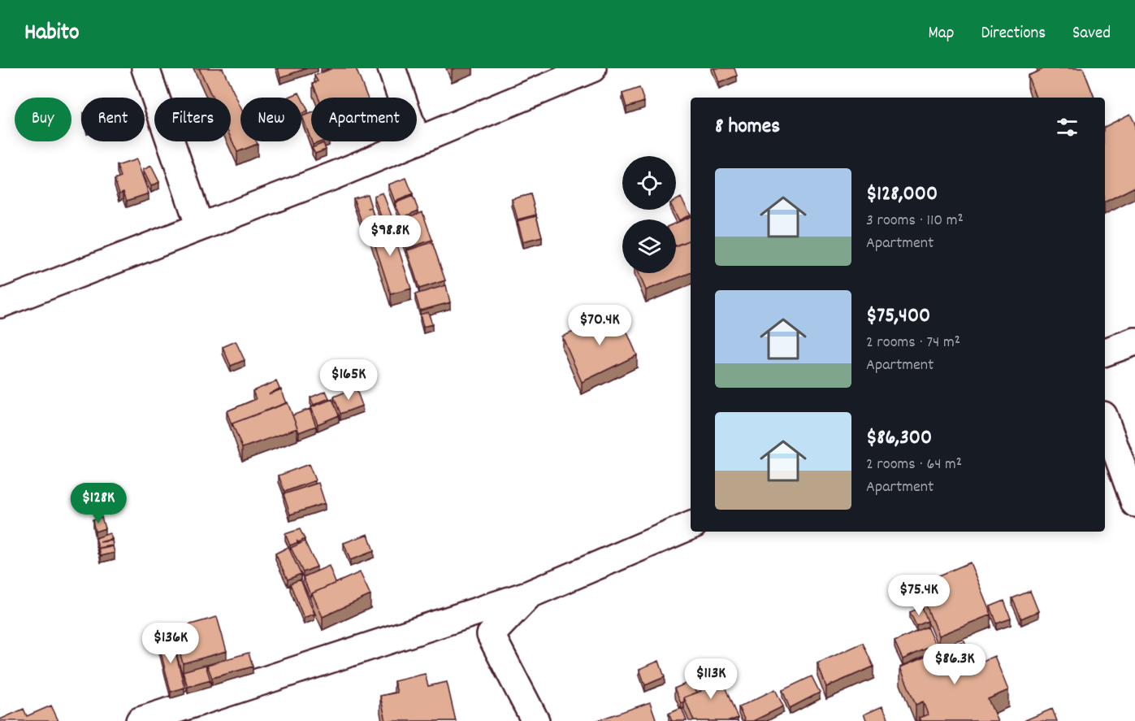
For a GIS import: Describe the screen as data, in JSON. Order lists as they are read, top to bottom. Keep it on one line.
{"page":{"header":"Habito","nav":["Map","Directions","Saved"],"chip":["Buy","Rent","Filters","New","Apartment"],"heading":"8 homes","list":[{"name":"$128,000","note":"3 rooms · 110 m² · Apartment"},{"name":"$75,400","note":"2 rooms · 74 m² · Apartment"},{"name":"$86,300","note":"2 rooms · 64 m² · Apartment"}],"price":["$98.8K","$70.4K","$165K","$128K","$75.4K","$136K","$86.3K","$113K"]}}
